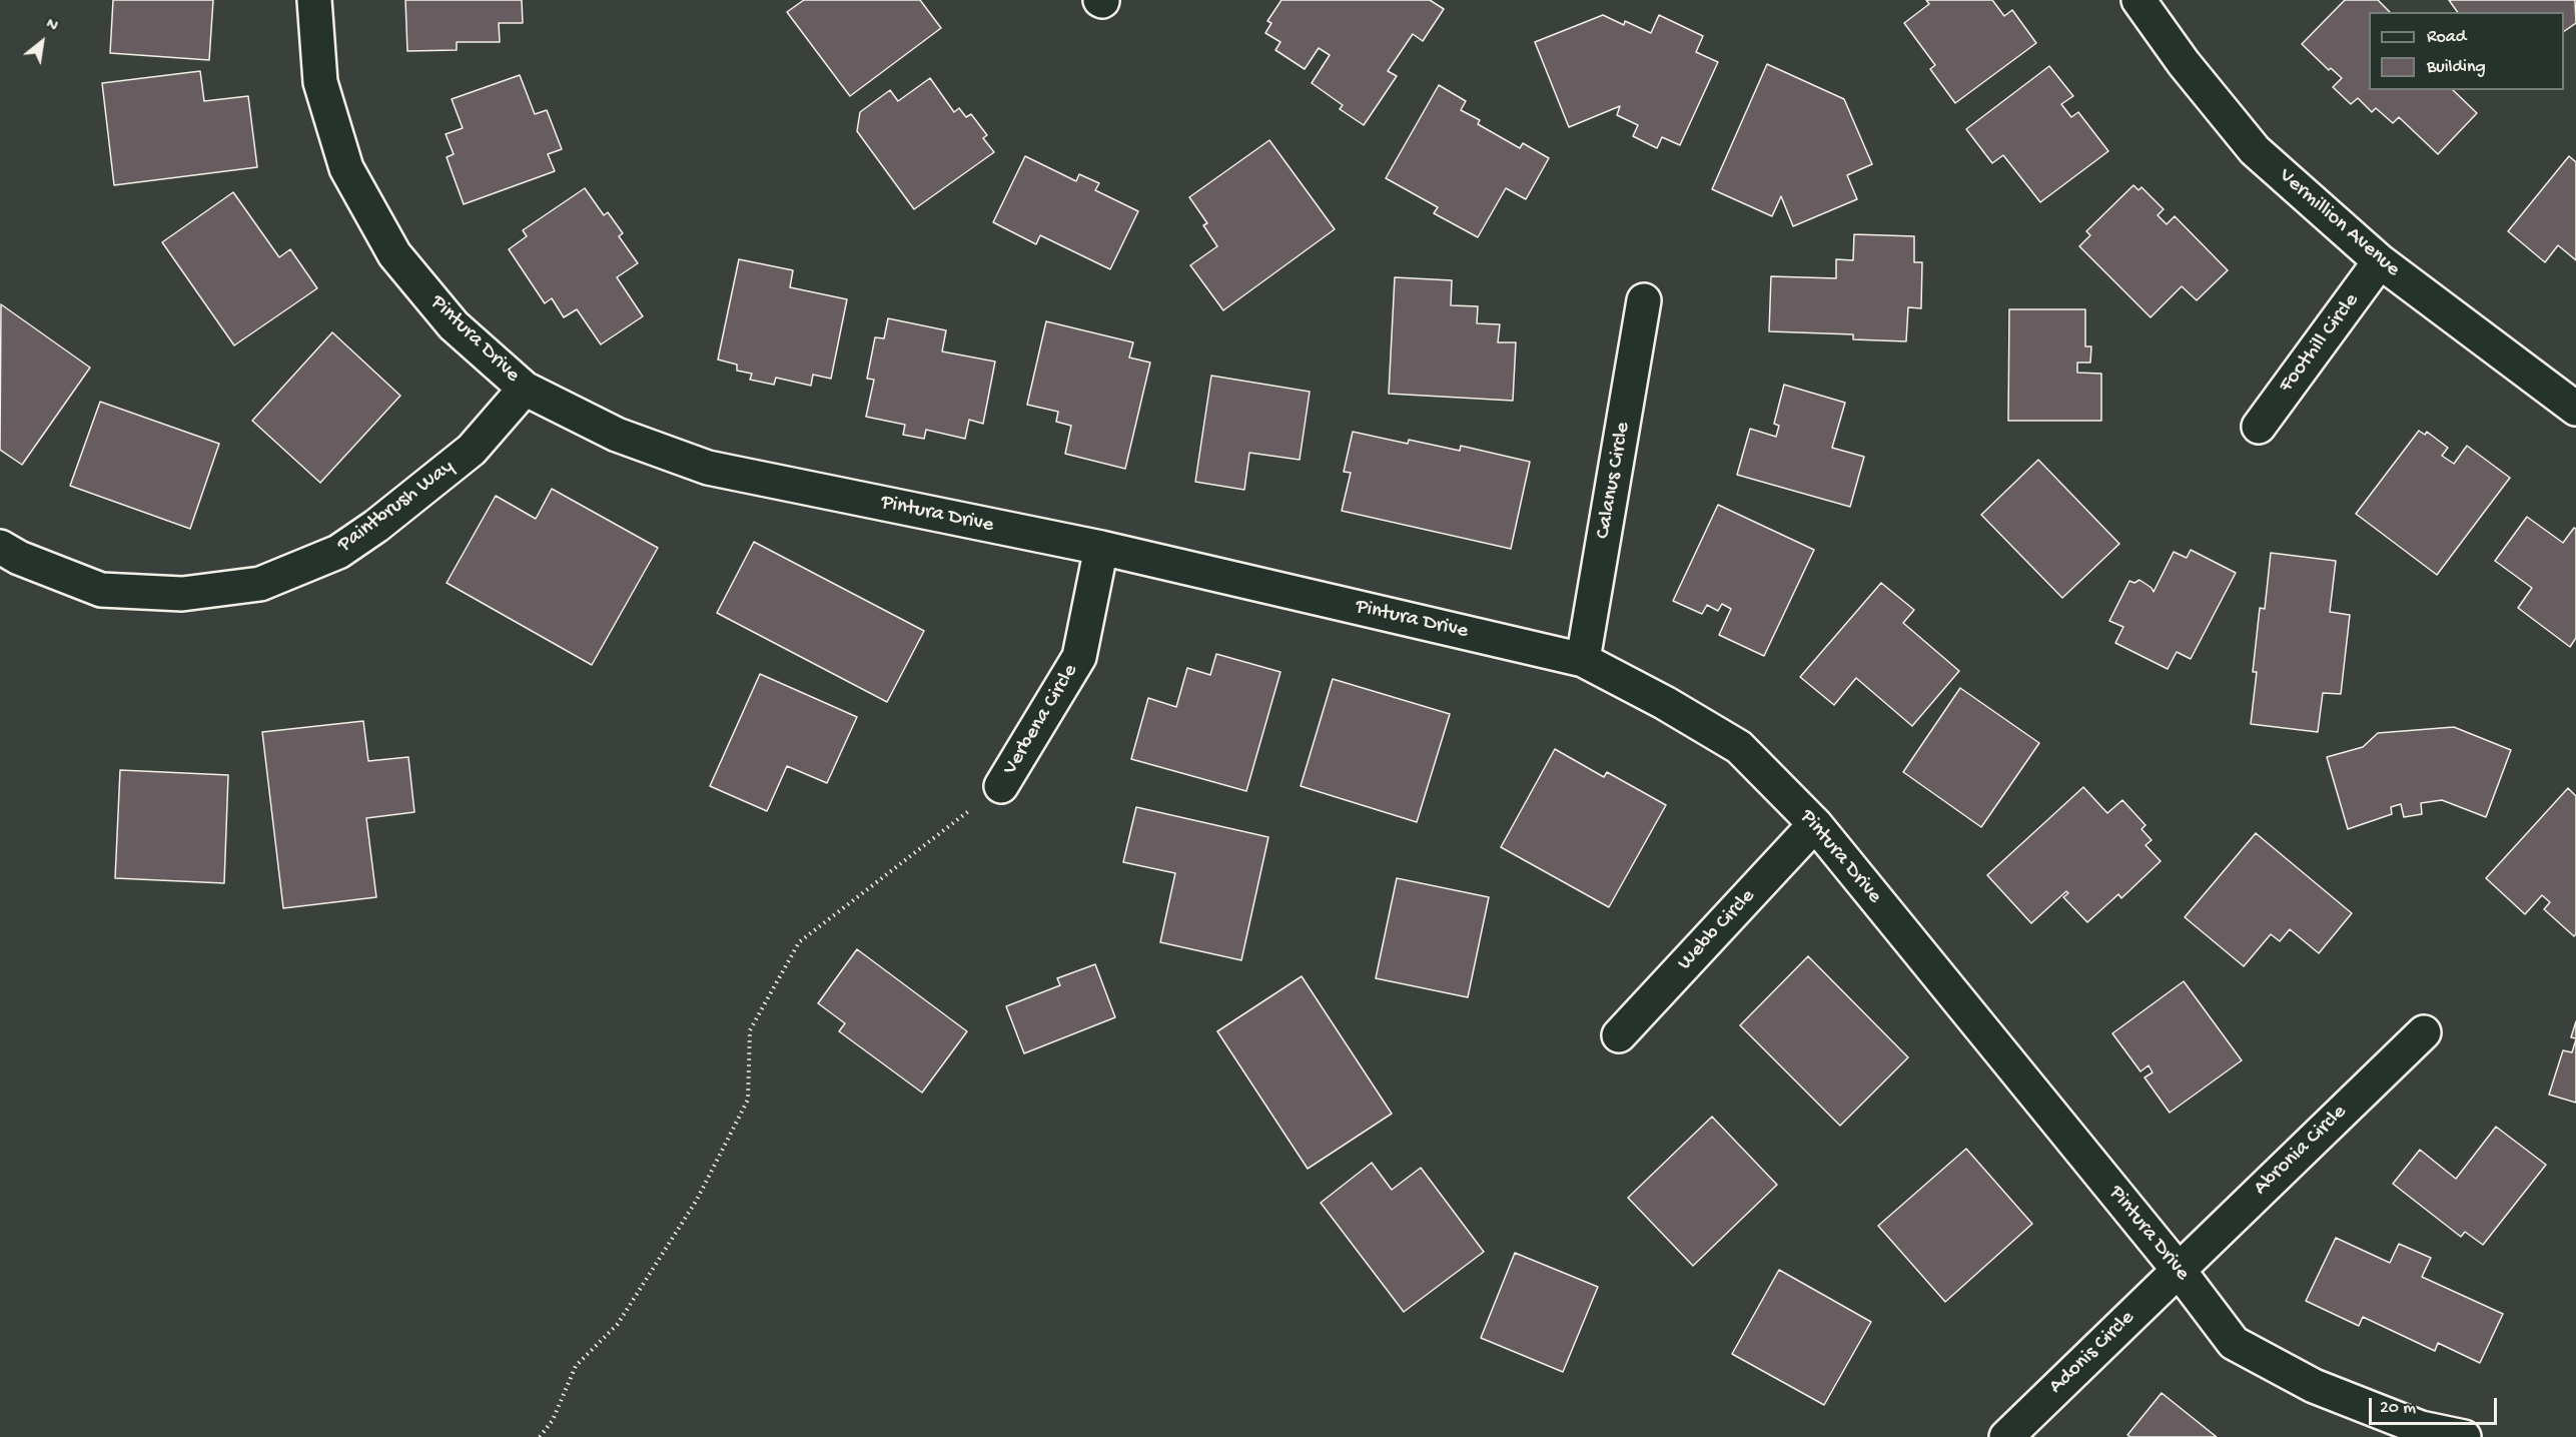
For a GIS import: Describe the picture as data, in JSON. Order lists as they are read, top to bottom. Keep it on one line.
{"streets":{"street":["Vermillion Avenue","Pintura Drive","Foothill Circle","Calanus Circle","Paintbrush Way","Verbena Circle","Webb Circle","Abronia Circle","Adonis Circle"]},"crossings":[["Vermillion Avenue","Foothill Circle"],["Pintura Drive","Calanus Circle"],["Pintura Drive","Paintbrush Way"],["Pintura Drive","Verbena Circle"],["Pintura Drive","Webb Circle"],["Pintura Drive","Abronia Circle"],["Pintura Drive","Adonis Circle"],["Abronia Circle","Adonis Circle"]],"legend":["Road","Building"],"scale_bar":"20 m","north":"top right"}
